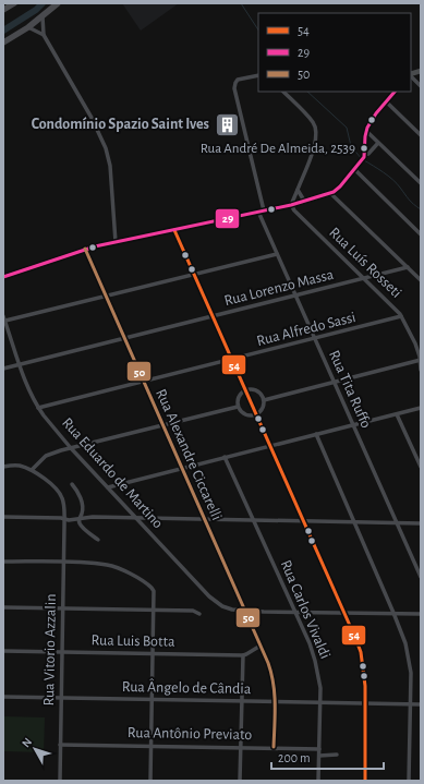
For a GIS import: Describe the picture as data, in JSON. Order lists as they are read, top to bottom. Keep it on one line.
{"streets":{"street":["Rua Luís Rosseti","Rua Lorenzo Massa","Rua Alfredo Sassi","Rua Tita Ruffo","Rua Alexandre Ciccarelli","Rua Eduardo de Martino","Rua Carlos Vivaldi","Rua Luis Botta","Rua Vitorio Azzalin","Rua Ângelo de Cândia","Rua Antônio Previato"]},"crossings":[["Rua Luís Rosseti","Rua Lorenzo Massa"],["Rua Luís Rosseti","Rua Alfredo Sassi"],["Rua Lorenzo Massa","Rua Tita Ruffo"],["Rua Lorenzo Massa","Rua Alexandre Ciccarelli"],["Rua Lorenzo Massa","Rua Eduardo de Martino"],["Rua Alfredo Sassi","Rua Tita Ruffo"],["Rua Alfredo Sassi","Rua Alexandre Ciccarelli"],["Rua Alfredo Sassi","Rua Eduardo de Martino"],["Rua Alexandre Ciccarelli","Rua Eduardo de Martino"],["Rua Alexandre Ciccarelli","Rua Ângelo de Cândia"],["Rua Alexandre Ciccarelli","Rua Antônio Previato"],["Rua Eduardo de Martino","Rua Carlos Vivaldi"],["Rua Carlos Vivaldi","Rua Ângelo de Cândia"],["Rua Carlos Vivaldi","Rua Antônio Previato"],["Rua Luis Botta","Rua Vitorio Azzalin"],["Rua Vitorio Azzalin","Rua Ângelo de Cândia"],["Rua Vitorio Azzalin","Rua Antônio Previato"]],"places":{"building":["Condomínio Spazio Saint Ives"],"other":["Rua André De Almeida, 2539"]},"lines":["transit line 29","transit line 54","transit line 50"],"legend":["54","29","50"],"scale_bar":"200 m","north":"top left"}
